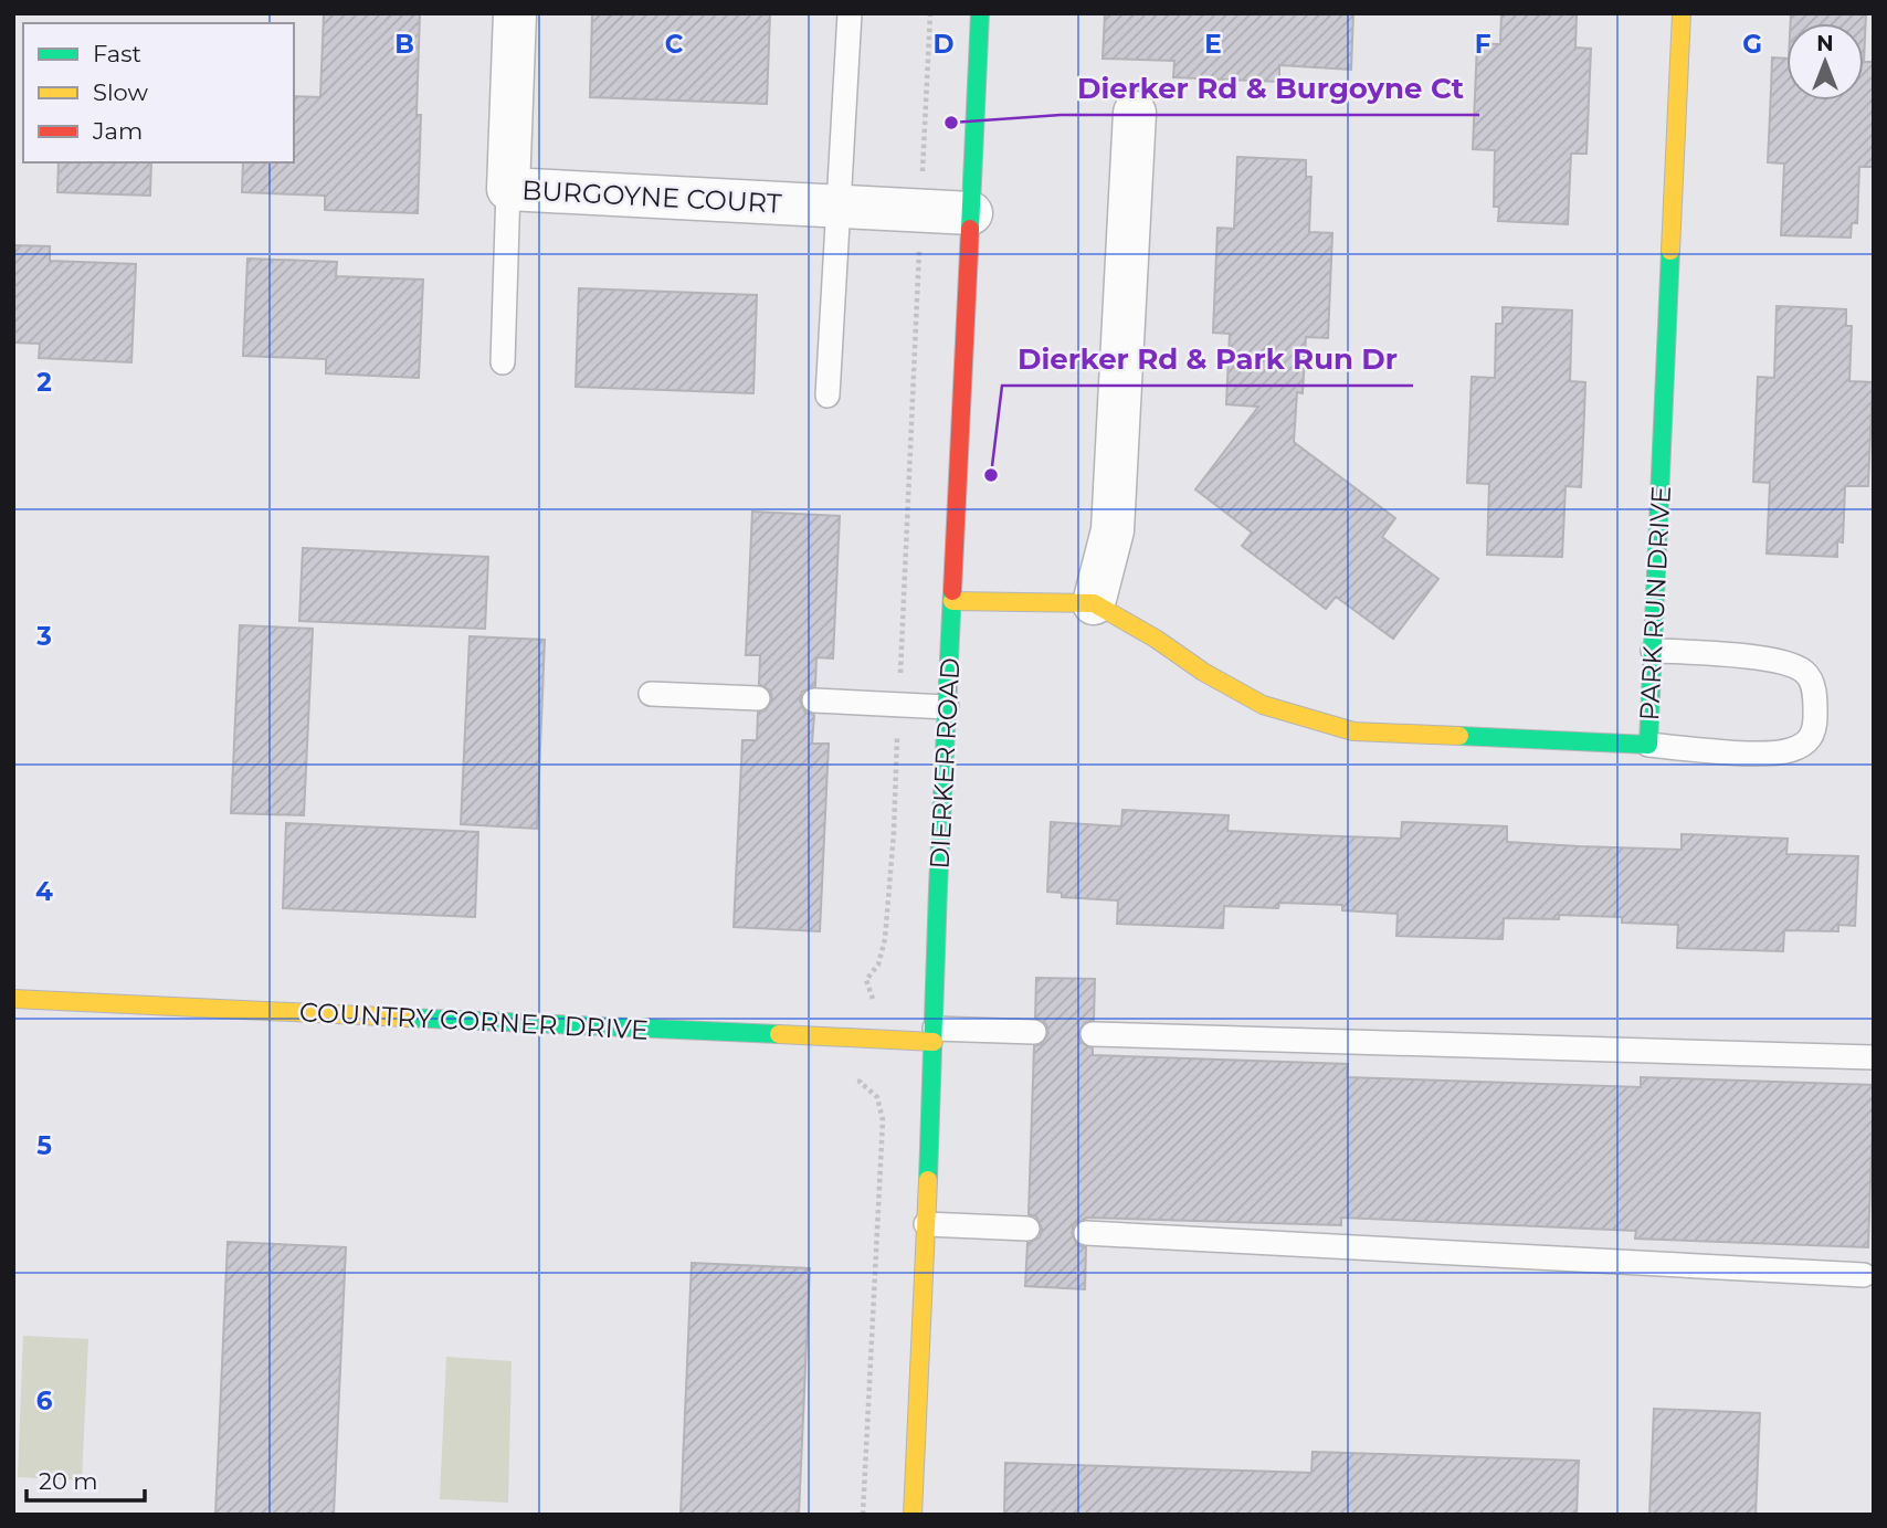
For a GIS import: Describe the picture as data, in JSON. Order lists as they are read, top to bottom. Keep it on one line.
{"streets":{"street":["BURGOYNE COURT","PARK RUN DRIVE","DIERKER ROAD","COUNTRY CORNER DRIVE"]},"crossings":[["BURGOYNE COURT","DIERKER ROAD"],["DIERKER ROAD","COUNTRY CORNER DRIVE"]],"places":["Dierker Rd & Burgoyne Ct","Dierker Rd & Park Run Dr"],"legend":["Fast","Slow","Jam"],"scale_bar":"20 m","north":"top","grid":{"columns":["B","C","D","E","F","G"],"rows":["2","3","4","5","6"]}}
